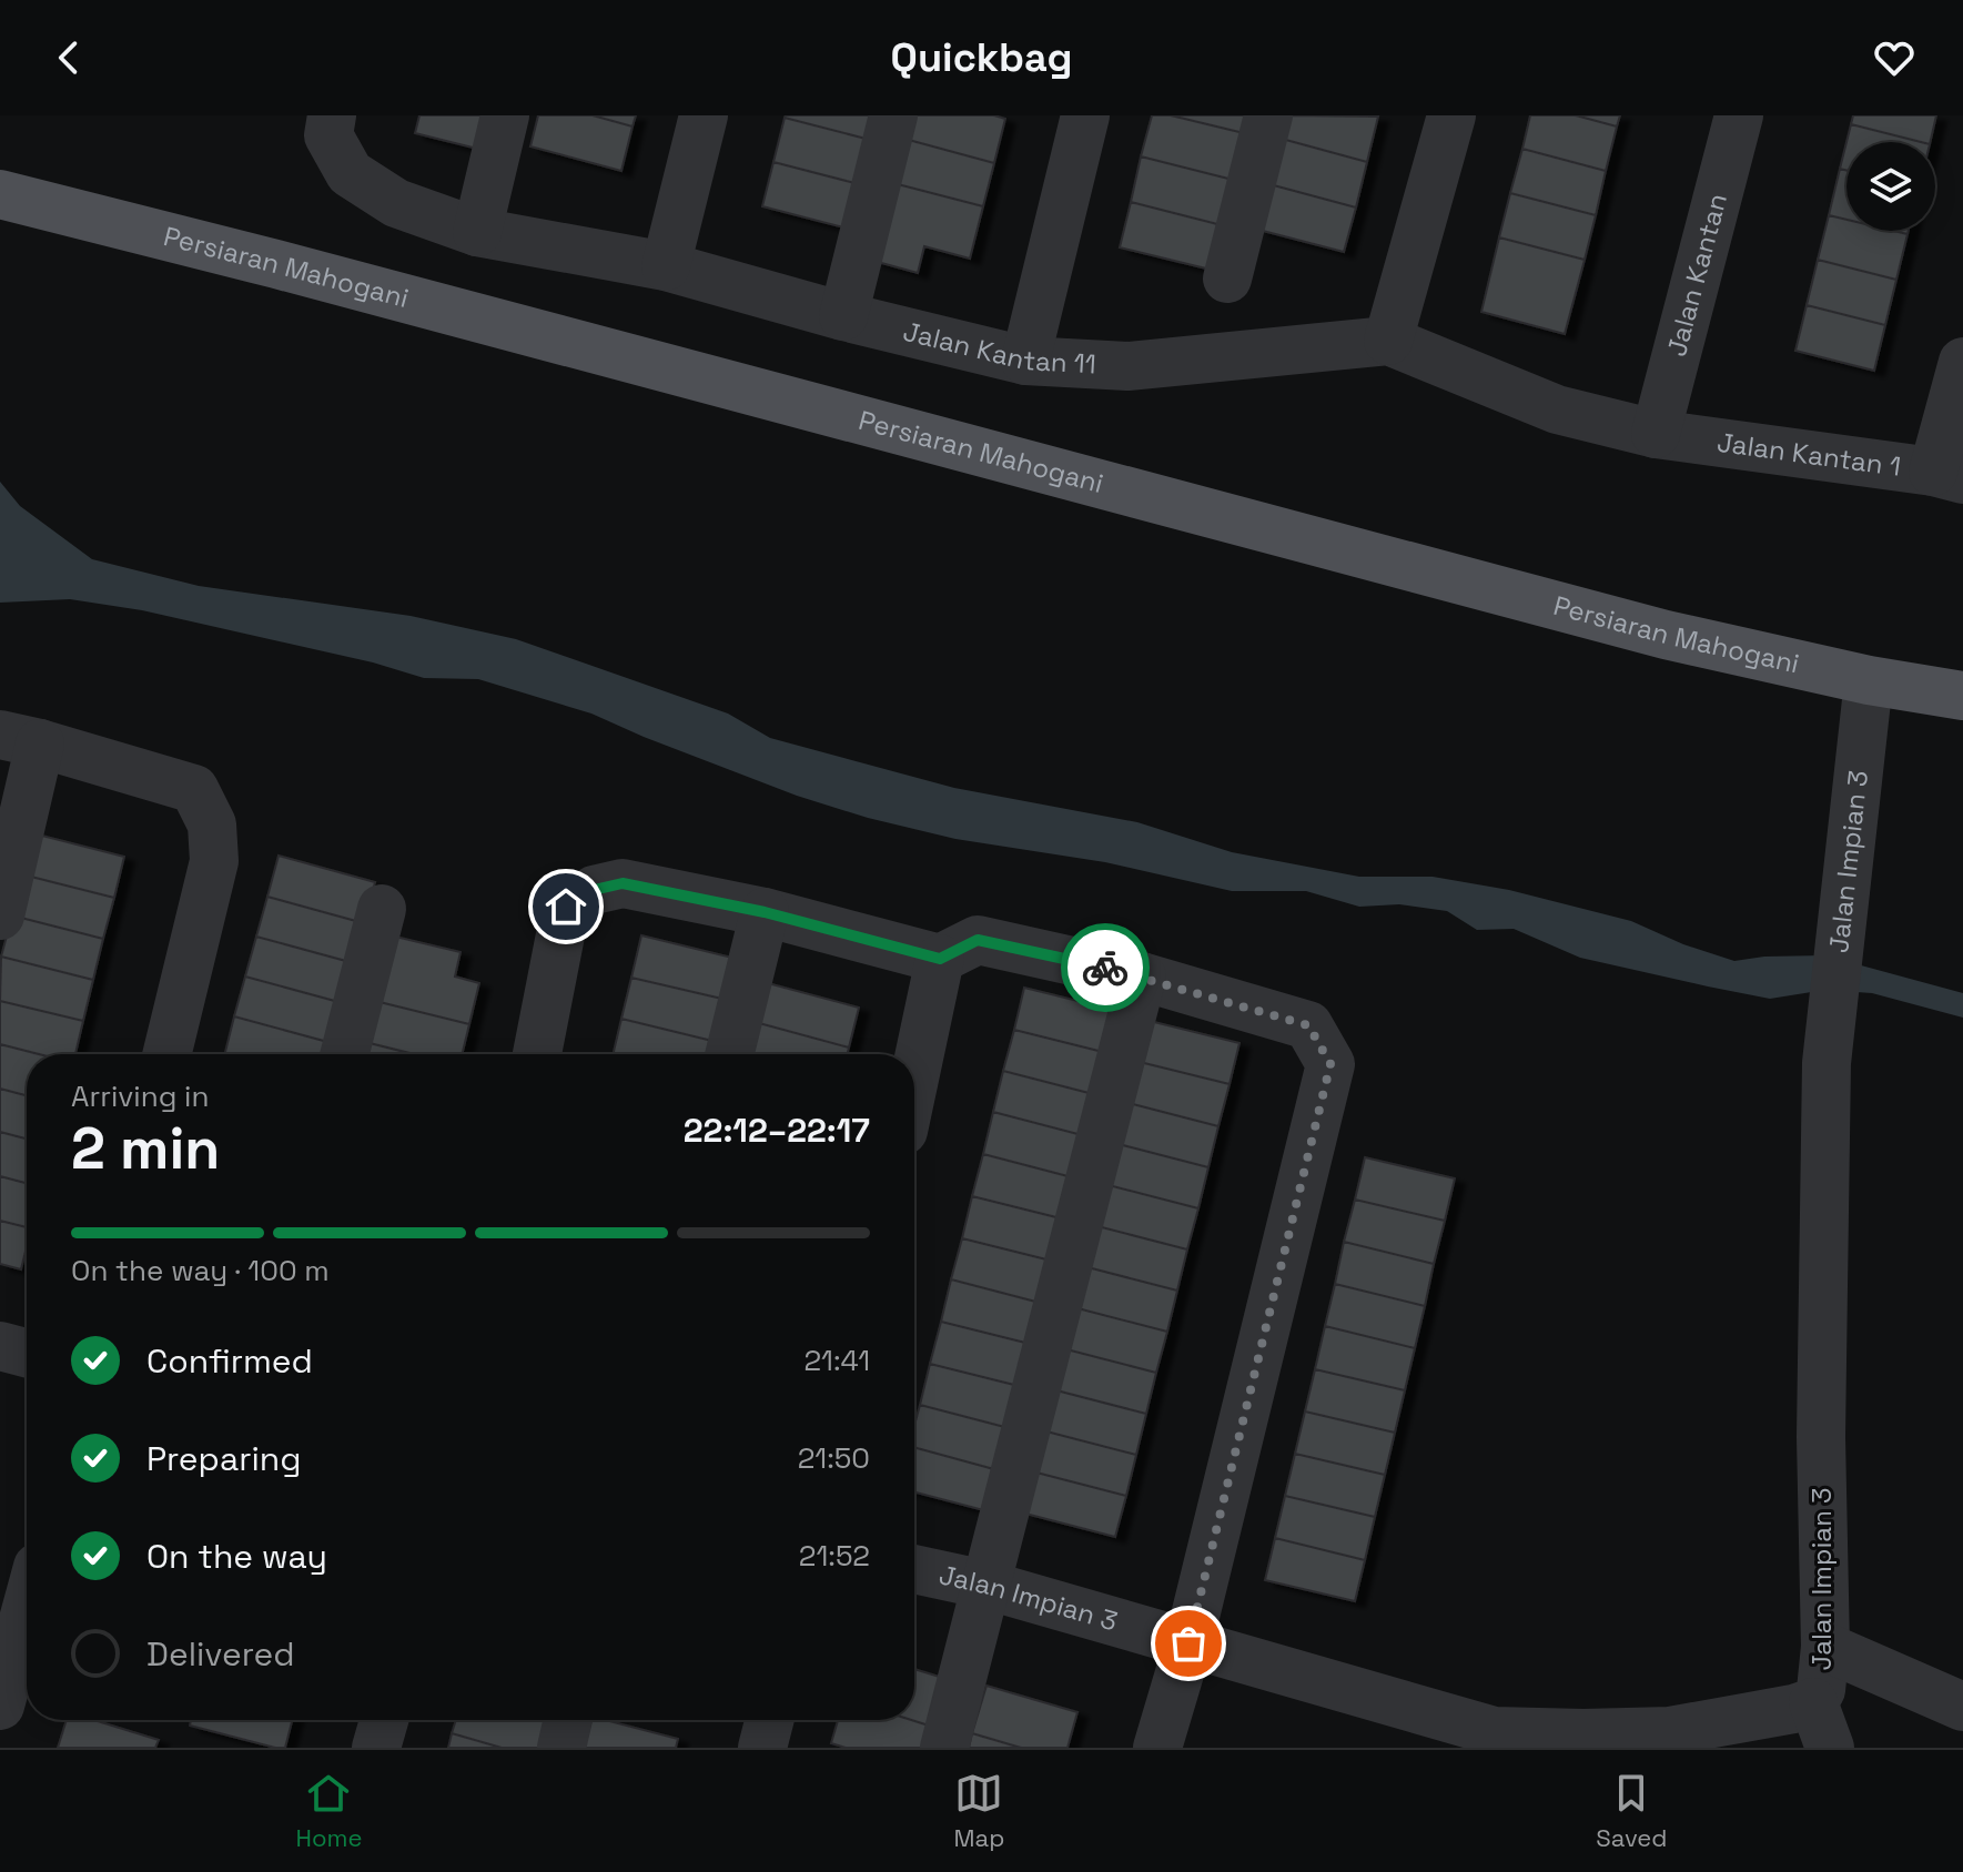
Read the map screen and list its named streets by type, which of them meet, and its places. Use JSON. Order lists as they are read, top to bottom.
{
  "streets": {
    "main road": ["Persiaran Mahogani"],
    "street": [
      "Jalan Kantan",
      "Jalan Kantan 11",
      "Jalan Kantan 1",
      "Jalan Impian 3"
    ]
  },
  "crossings": [
    ["Persiaran Mahogani", "Jalan Impian 3"],
    ["Jalan Kantan", "Jalan Kantan 11"],
    ["Jalan Kantan", "Jalan Kantan 1"],
    ["Jalan Kantan 11", "Jalan Kantan 1"]
  ],
  "page": {
    "header": "Quickbag",
    "heading": ["2 min", "Arriving in", "22:12–22:17"],
    "bar": "On the way · 100 m",
    "list": [
      ["Confirmed", "21:41"],
      ["Preparing", "21:50"],
      ["On the way", "21:52"],
      "Delivered"
    ],
    "tabs": ["Home", "Map", "Saved"]
  }
}
